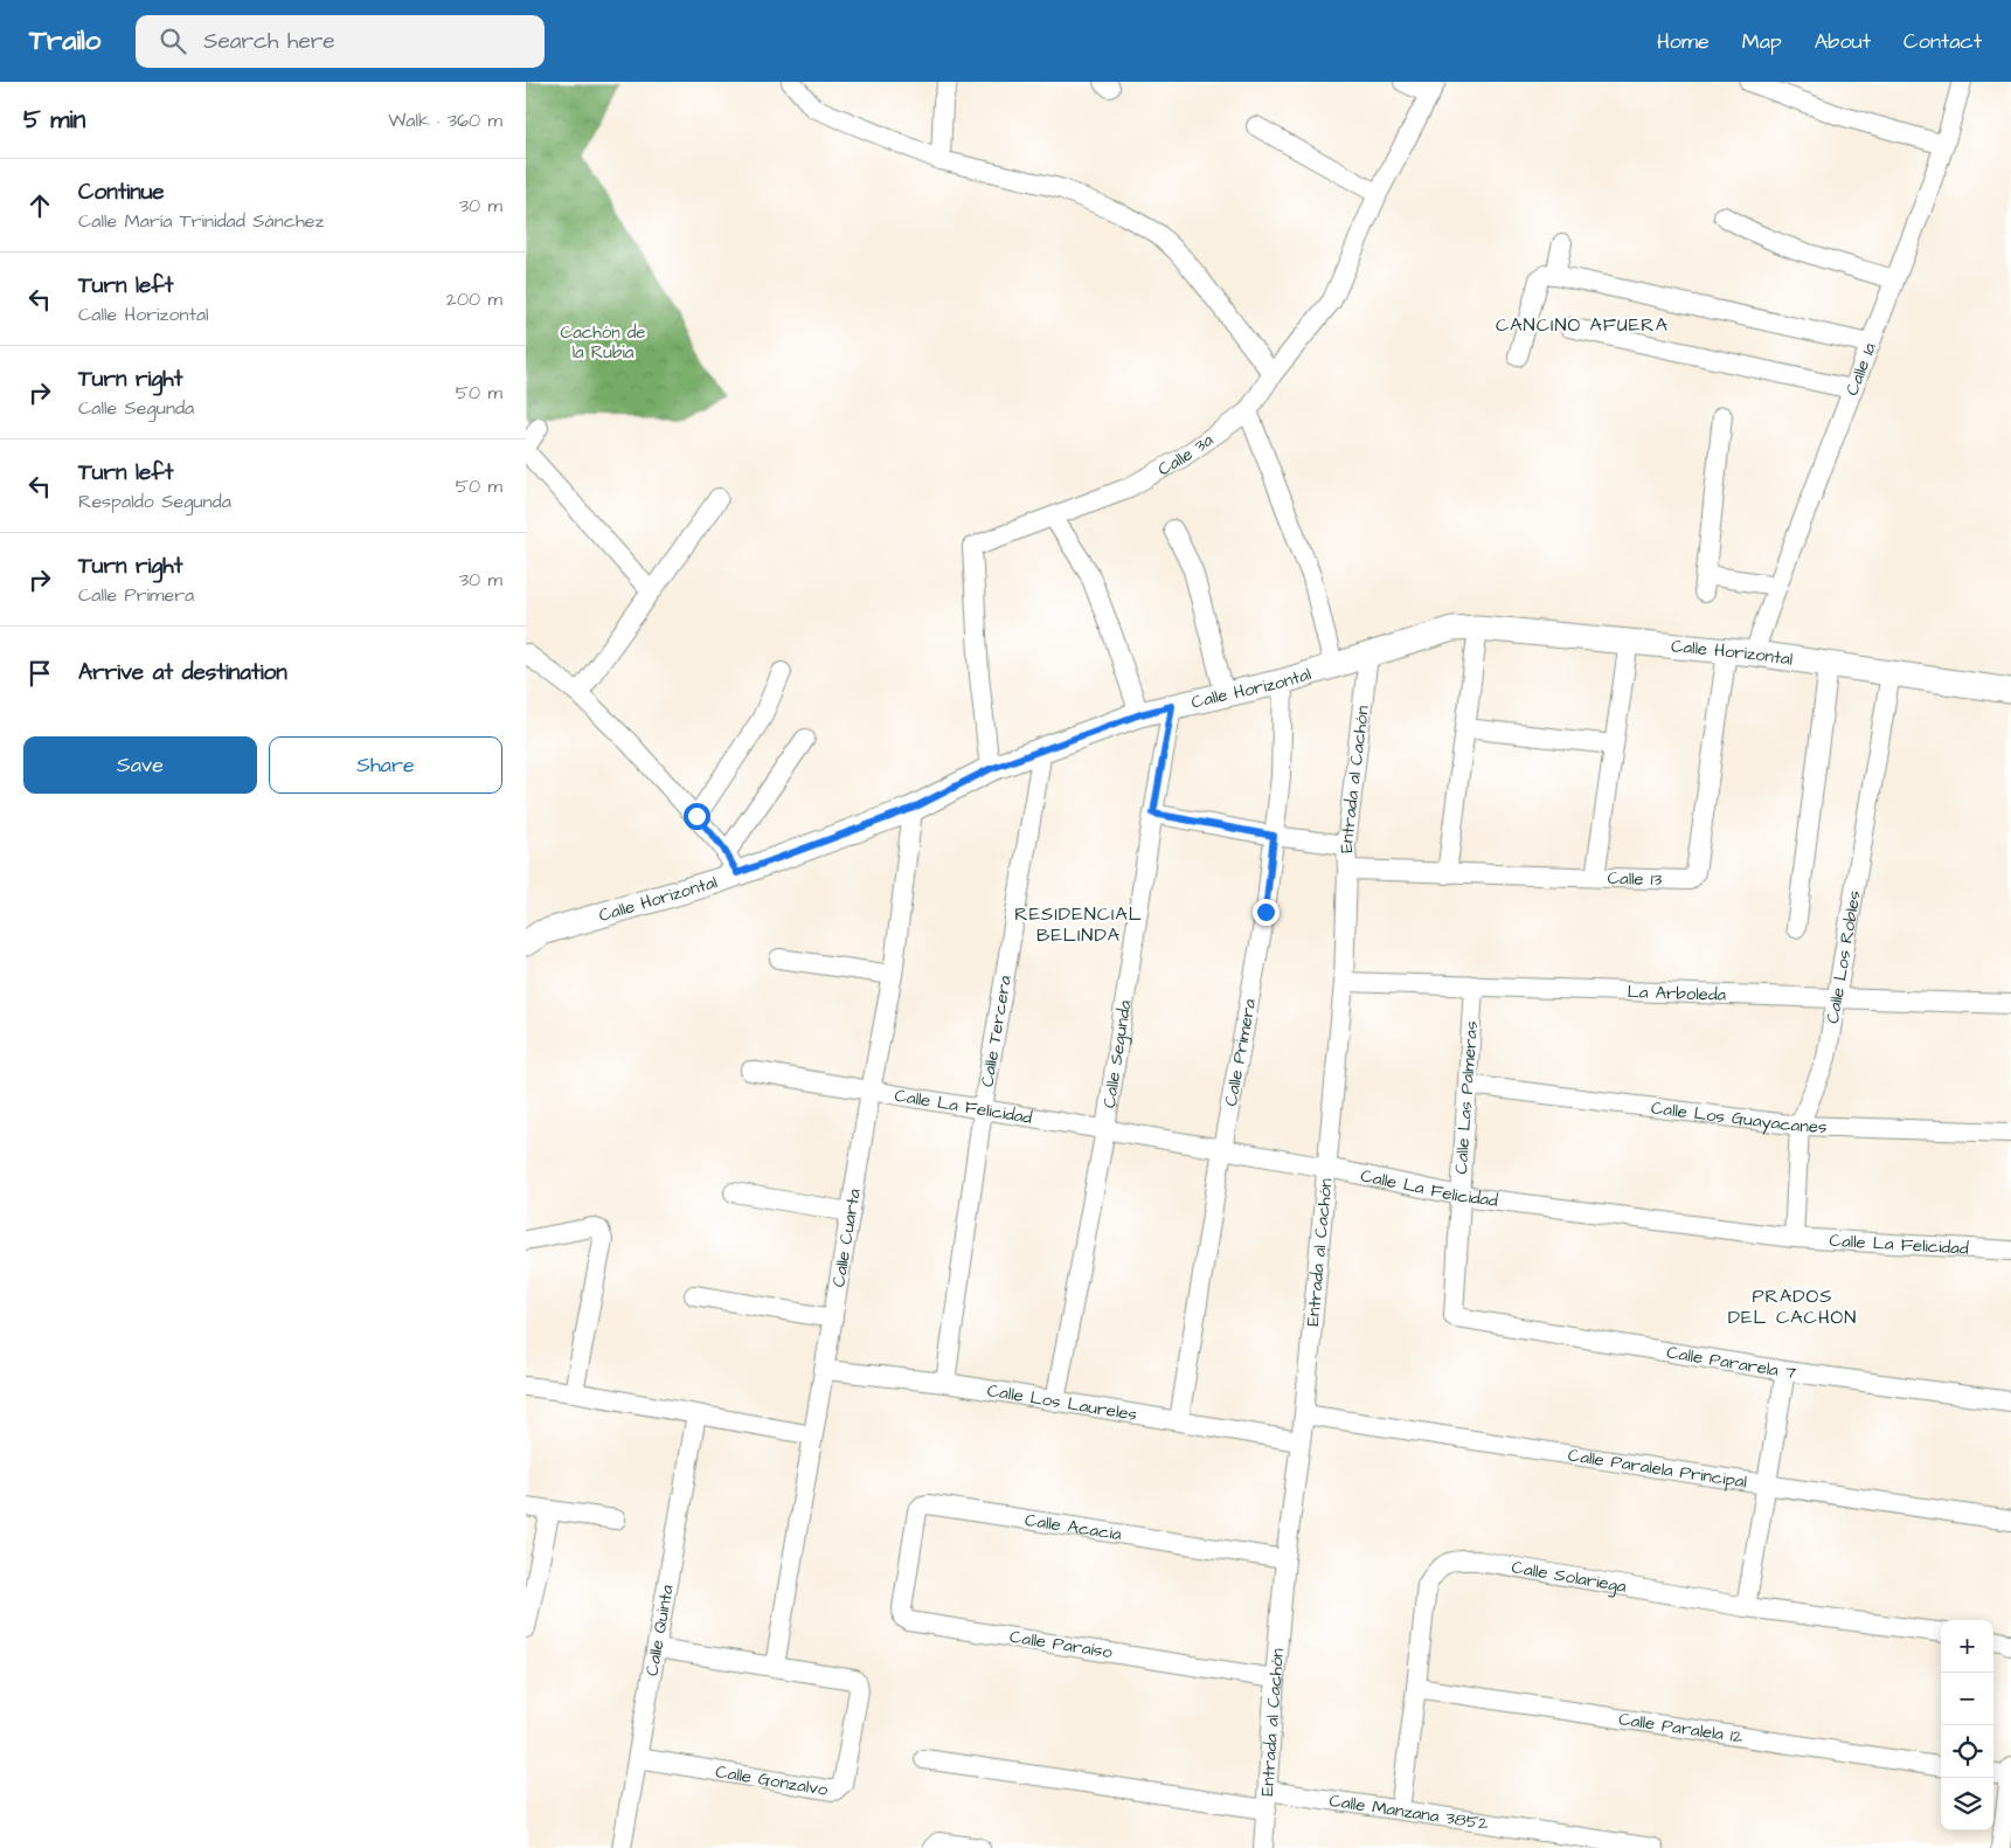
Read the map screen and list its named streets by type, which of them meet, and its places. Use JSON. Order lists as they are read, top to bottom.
{
  "streets": {
    "main road": ["Calle Horizontal"],
    "street": [
      "Calle 1a",
      "Calle 3a",
      "Entrada al Cachón",
      "Calle 13",
      "Calle Los Robles",
      "La Arboleda",
      "Calle Tercera",
      "Calle Primera",
      "Calle Segunda",
      "Calle Las Palmeras",
      "Calle La Felicidad",
      "Calle Los Guayacanes",
      "Calle Cuarta",
      "Calle Pararela 7",
      "Calle Los Laureles",
      "Calle Paralela Principal",
      "Calle Acacia",
      "Calle Solariega",
      "Calle Quinta",
      "Calle Paraíso",
      "Calle Paralela 12",
      "Calle Gonzalvo",
      "Calle Manzana 3852"
    ]
  },
  "crossings": [
    ["Calle 1a", "Calle Horizontal"],
    ["Calle 3a", "Calle Horizontal"],
    ["Calle Horizontal", "Entrada al Cachón"],
    ["Calle Horizontal", "Calle 13"],
    ["Calle Horizontal", "Calle Los Robles"],
    ["Calle Horizontal", "Calle Tercera"],
    ["Calle Horizontal", "Calle Primera"],
    ["Calle Horizontal", "Calle Segunda"],
    ["Calle Horizontal", "Calle Cuarta"],
    ["Entrada al Cachón", "Calle 13"],
    ["Entrada al Cachón", "La Arboleda"],
    ["Entrada al Cachón", "Calle La Felicidad"],
    ["Entrada al Cachón", "Calle Los Laureles"],
    ["Entrada al Cachón", "Calle Paralela Principal"],
    ["Entrada al Cachón", "Calle Acacia"],
    ["Entrada al Cachón", "Calle Paraíso"],
    ["Entrada al Cachón", "Calle Manzana 3852"],
    ["Calle Los Robles", "La Arboleda"],
    ["Calle Los Robles", "Calle La Felicidad"],
    ["Calle Los Robles", "Calle Los Guayacanes"],
    ["La Arboleda", "Calle Las Palmeras"],
    ["Calle Tercera", "Calle La Felicidad"],
    ["Calle Tercera", "Calle Los Laureles"],
    ["Calle Primera", "Calle La Felicidad"],
    ["Calle Primera", "Calle Los Laureles"],
    ["Calle Segunda", "Calle La Felicidad"],
    ["Calle Segunda", "Calle Los Laureles"],
    ["Calle Las Palmeras", "Calle La Felicidad"],
    ["Calle Las Palmeras", "Calle Los Guayacanes"],
    ["Calle Las Palmeras", "Calle Pararela 7"],
    ["Calle La Felicidad", "Calle Cuarta"],
    ["Calle Cuarta", "Calle Los Laureles"],
    ["Calle Cuarta", "Calle Gonzalvo"],
    ["Calle Acacia", "Calle Paraíso"],
    ["Calle Solariega", "Calle Paralela 12"],
    ["Calle Solariega", "Calle Manzana 3852"],
    ["Calle Quinta", "Calle Gonzalvo"]
  ],
  "districts": ["CANCINO AFUERA", "RESIDENCIAL BELINDA", "PRADOS DEL CACHÓN"],
  "parks": ["Cachón de la Rubia"],
  "page": {
    "header": "Trailo",
    "search": "Search here",
    "nav": [
      "Home",
      "Map",
      "About",
      "Contact"
    ],
    "heading": ["5 min", "Walk · 360 m"],
    "list": [
      ["Continue", "Calle María Trinidad Sánchez", "30 m"],
      ["Turn left", "Calle Horizontal", "200 m"],
      ["Turn right", "Calle Segunda", "50 m"],
      ["Turn left", "Respaldo Segunda", "50 m"],
      ["Turn right", "Calle Primera", "30 m"],
      "Arrive at destination"
    ],
    "buttons": ["Save", "Share"],
    "map_buttons": ["+", "−"]
  }
}
